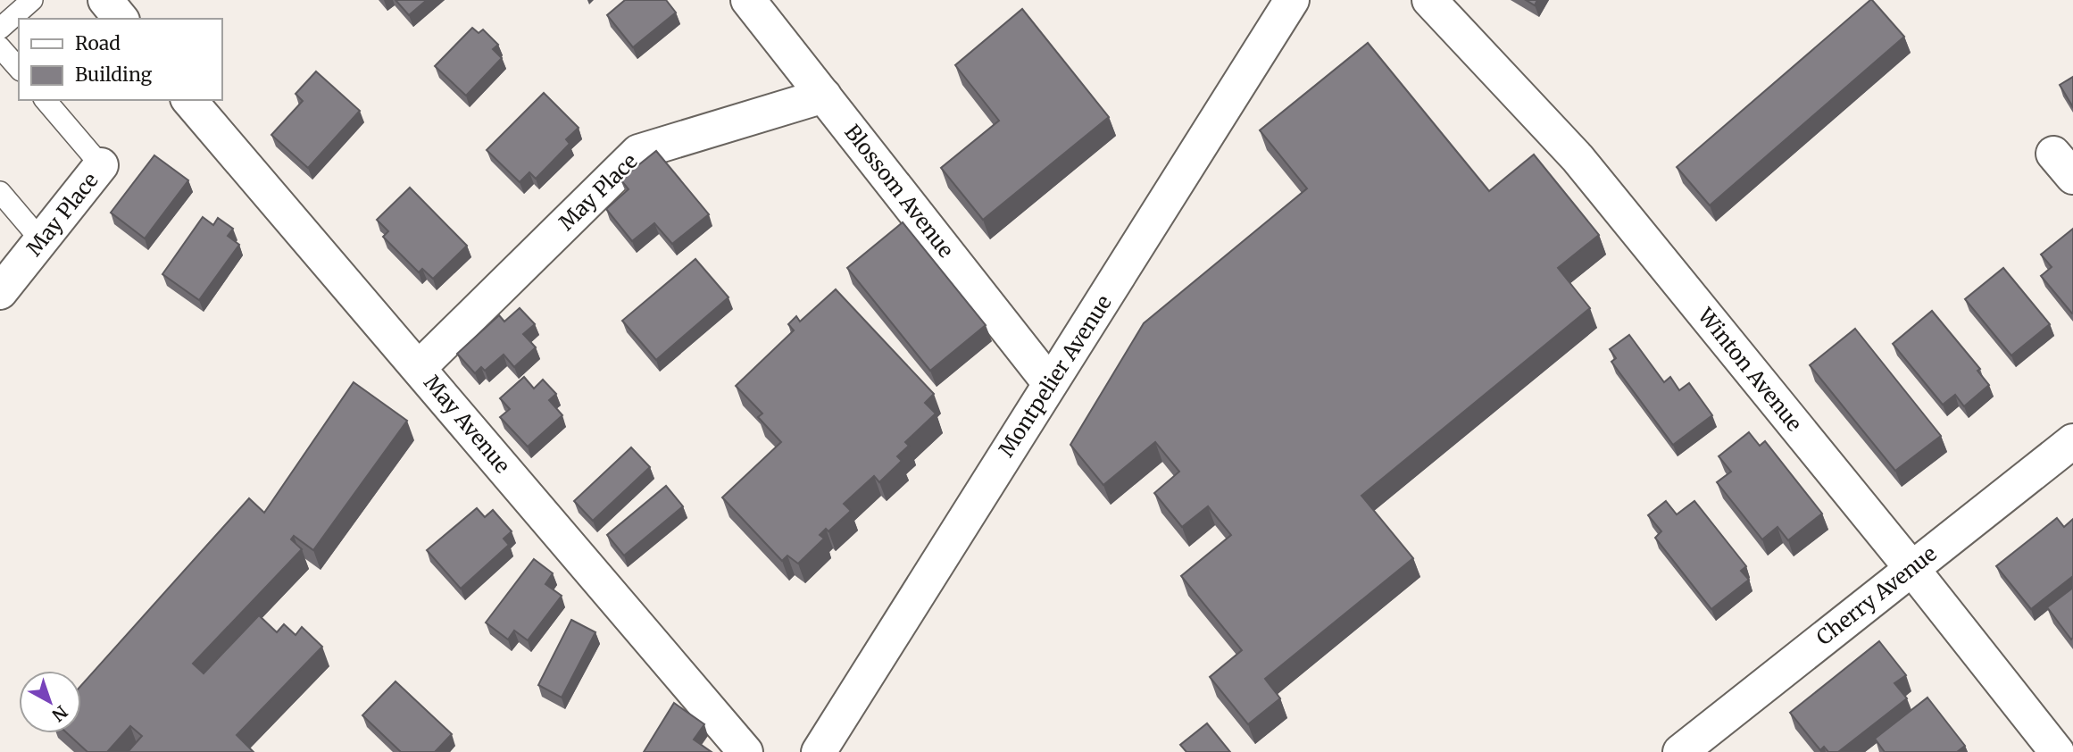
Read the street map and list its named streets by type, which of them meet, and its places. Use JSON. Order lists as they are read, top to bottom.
{
  "streets": {
    "street": [
      "Blossom Avenue",
      "May Place",
      "Winton Avenue",
      "Montpelier Avenue",
      "May Avenue",
      "Cherry Avenue"
    ]
  },
  "crossings": [
    ["Blossom Avenue", "May Place"],
    ["Blossom Avenue", "Montpelier Avenue"],
    ["May Place", "May Avenue"],
    ["Winton Avenue", "Cherry Avenue"]
  ],
  "legend": ["Road", "Building"],
  "north": "bottom right"
}
